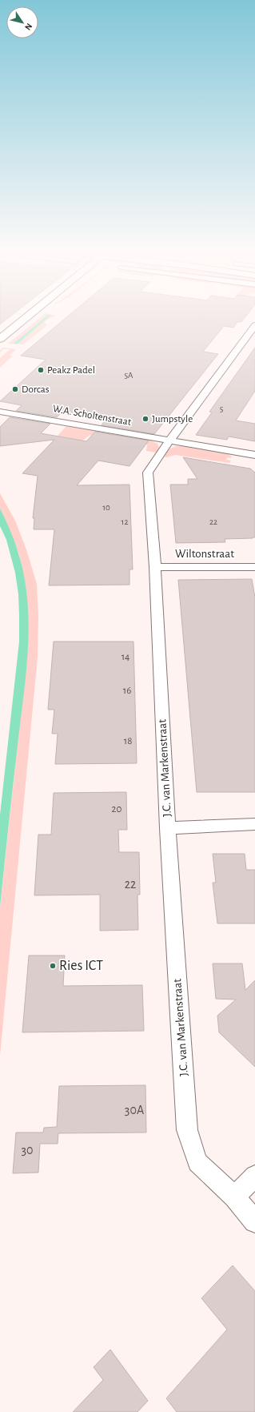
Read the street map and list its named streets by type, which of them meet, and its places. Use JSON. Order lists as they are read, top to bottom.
{
  "streets": {
    "street": ["W.A. Scholtenstraat", "Wiltonstraat", "J.C. van Markenstraat"]
  },
  "crossings": [
    ["W.A. Scholtenstraat", "J.C. van Markenstraat"],
    ["Wiltonstraat", "J.C. van Markenstraat"]
  ],
  "places": [
    "Peakz Padel",
    "Dorcas",
    "Jumpstyle",
    "Ries ICT"
  ],
  "house_numbers": [
    "5A",
    "5",
    "10",
    "12",
    "22",
    "14",
    "16",
    "18",
    "20",
    "22",
    "30A",
    "30"
  ],
  "north": "bottom right"
}
